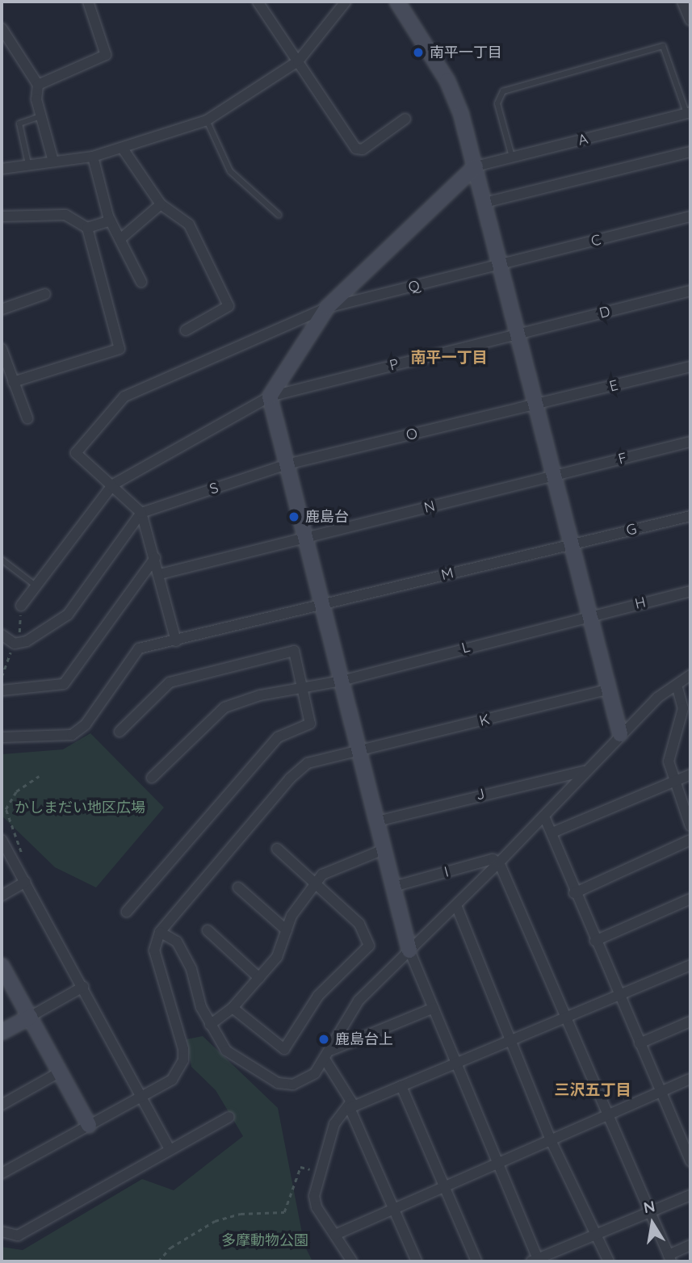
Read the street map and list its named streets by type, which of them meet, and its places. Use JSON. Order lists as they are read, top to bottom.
{
  "streets": {
    "street": [
      "A",
      "C",
      "Q",
      "D",
      "P",
      "E",
      "O",
      "F",
      "S",
      "N",
      "G",
      "M",
      "H",
      "L",
      "K",
      "J",
      "I"
    ]
  },
  "crossings": [
    ["C", "Q"],
    ["Q", "P"],
    ["D", "P"],
    ["E", "O"],
    ["O", "S"],
    ["F", "N"],
    ["G", "M"],
    ["H", "L"]
  ],
  "districts": ["南平一丁目", "三沢五丁目"],
  "parks": ["かしまだい地区広場", "多摩動物公園"],
  "places": ["南平一丁目", "鹿島台", "鹿島台上"],
  "north": "top"
}
